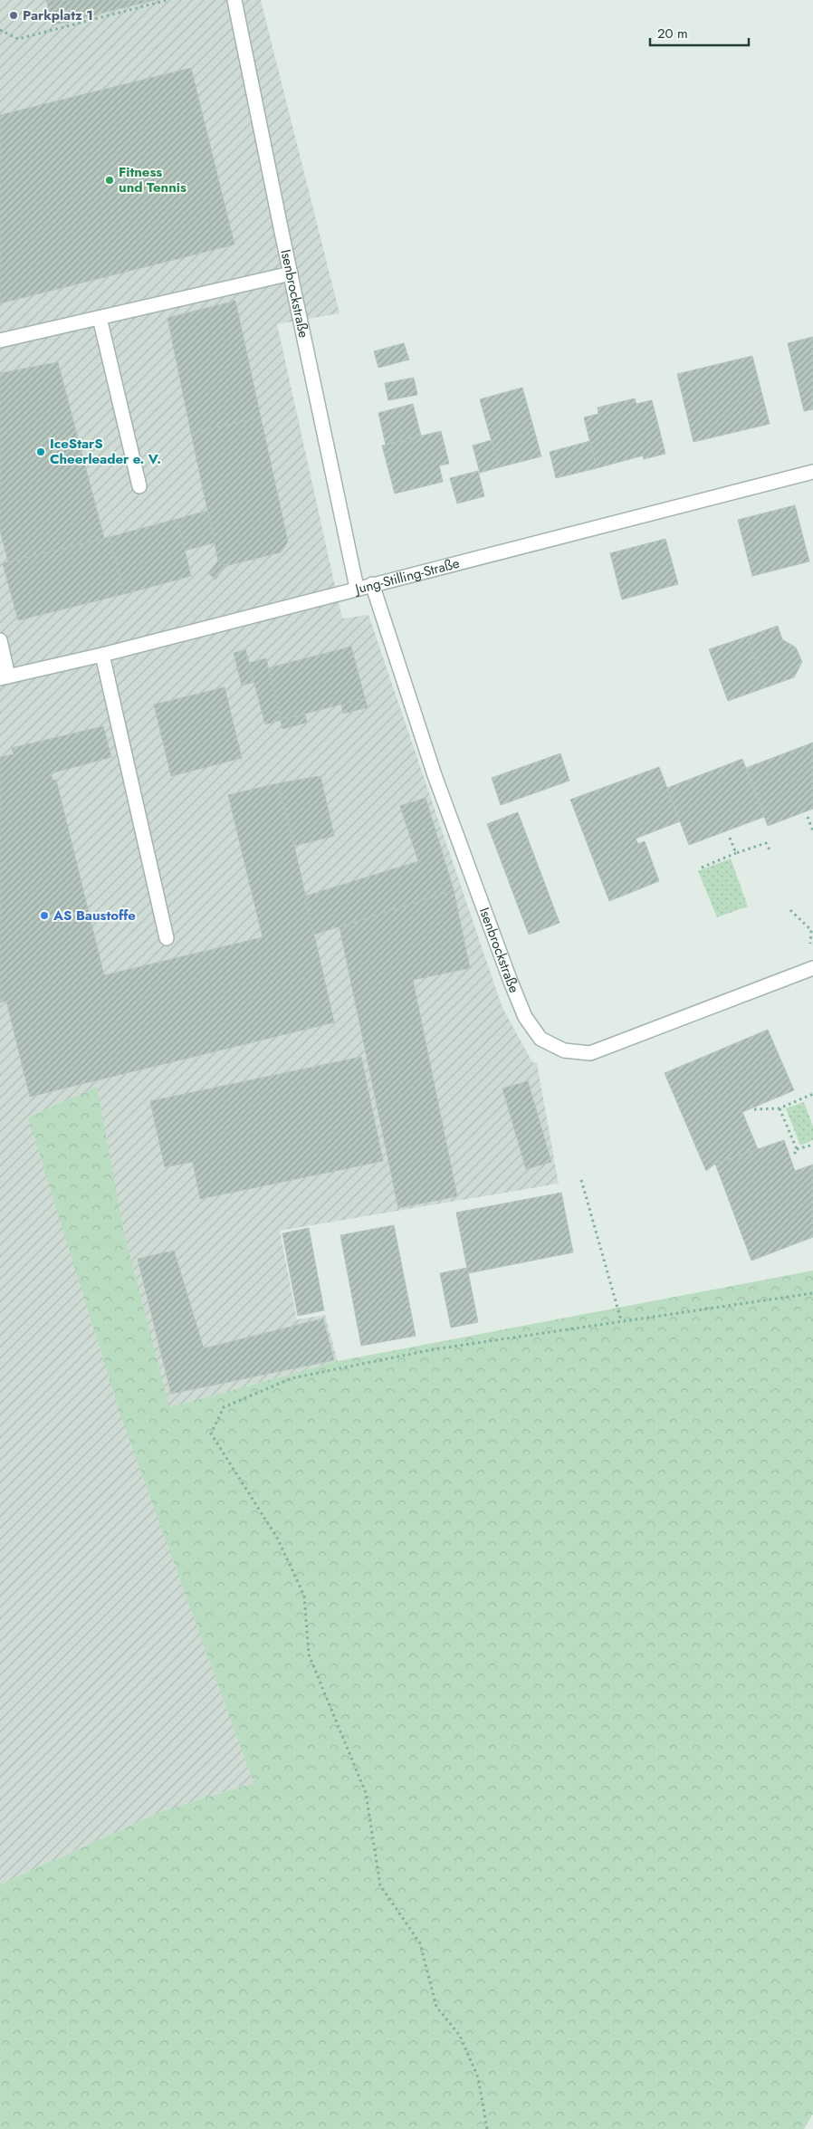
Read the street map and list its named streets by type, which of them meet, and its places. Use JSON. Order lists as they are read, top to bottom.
{
  "streets": {
    "street": ["Isenbrockstraße", "Jung-Stilling-Straße"]
  },
  "crossings": [
    ["Isenbrockstraße", "Jung-Stilling-Straße"]
  ],
  "places": [
    "Parkplatz 1",
    "Fitness und Tennis",
    "IceStarS Cheerleader e. V.",
    "AS Baustoffe"
  ],
  "scale_bar": "20 m"
}
